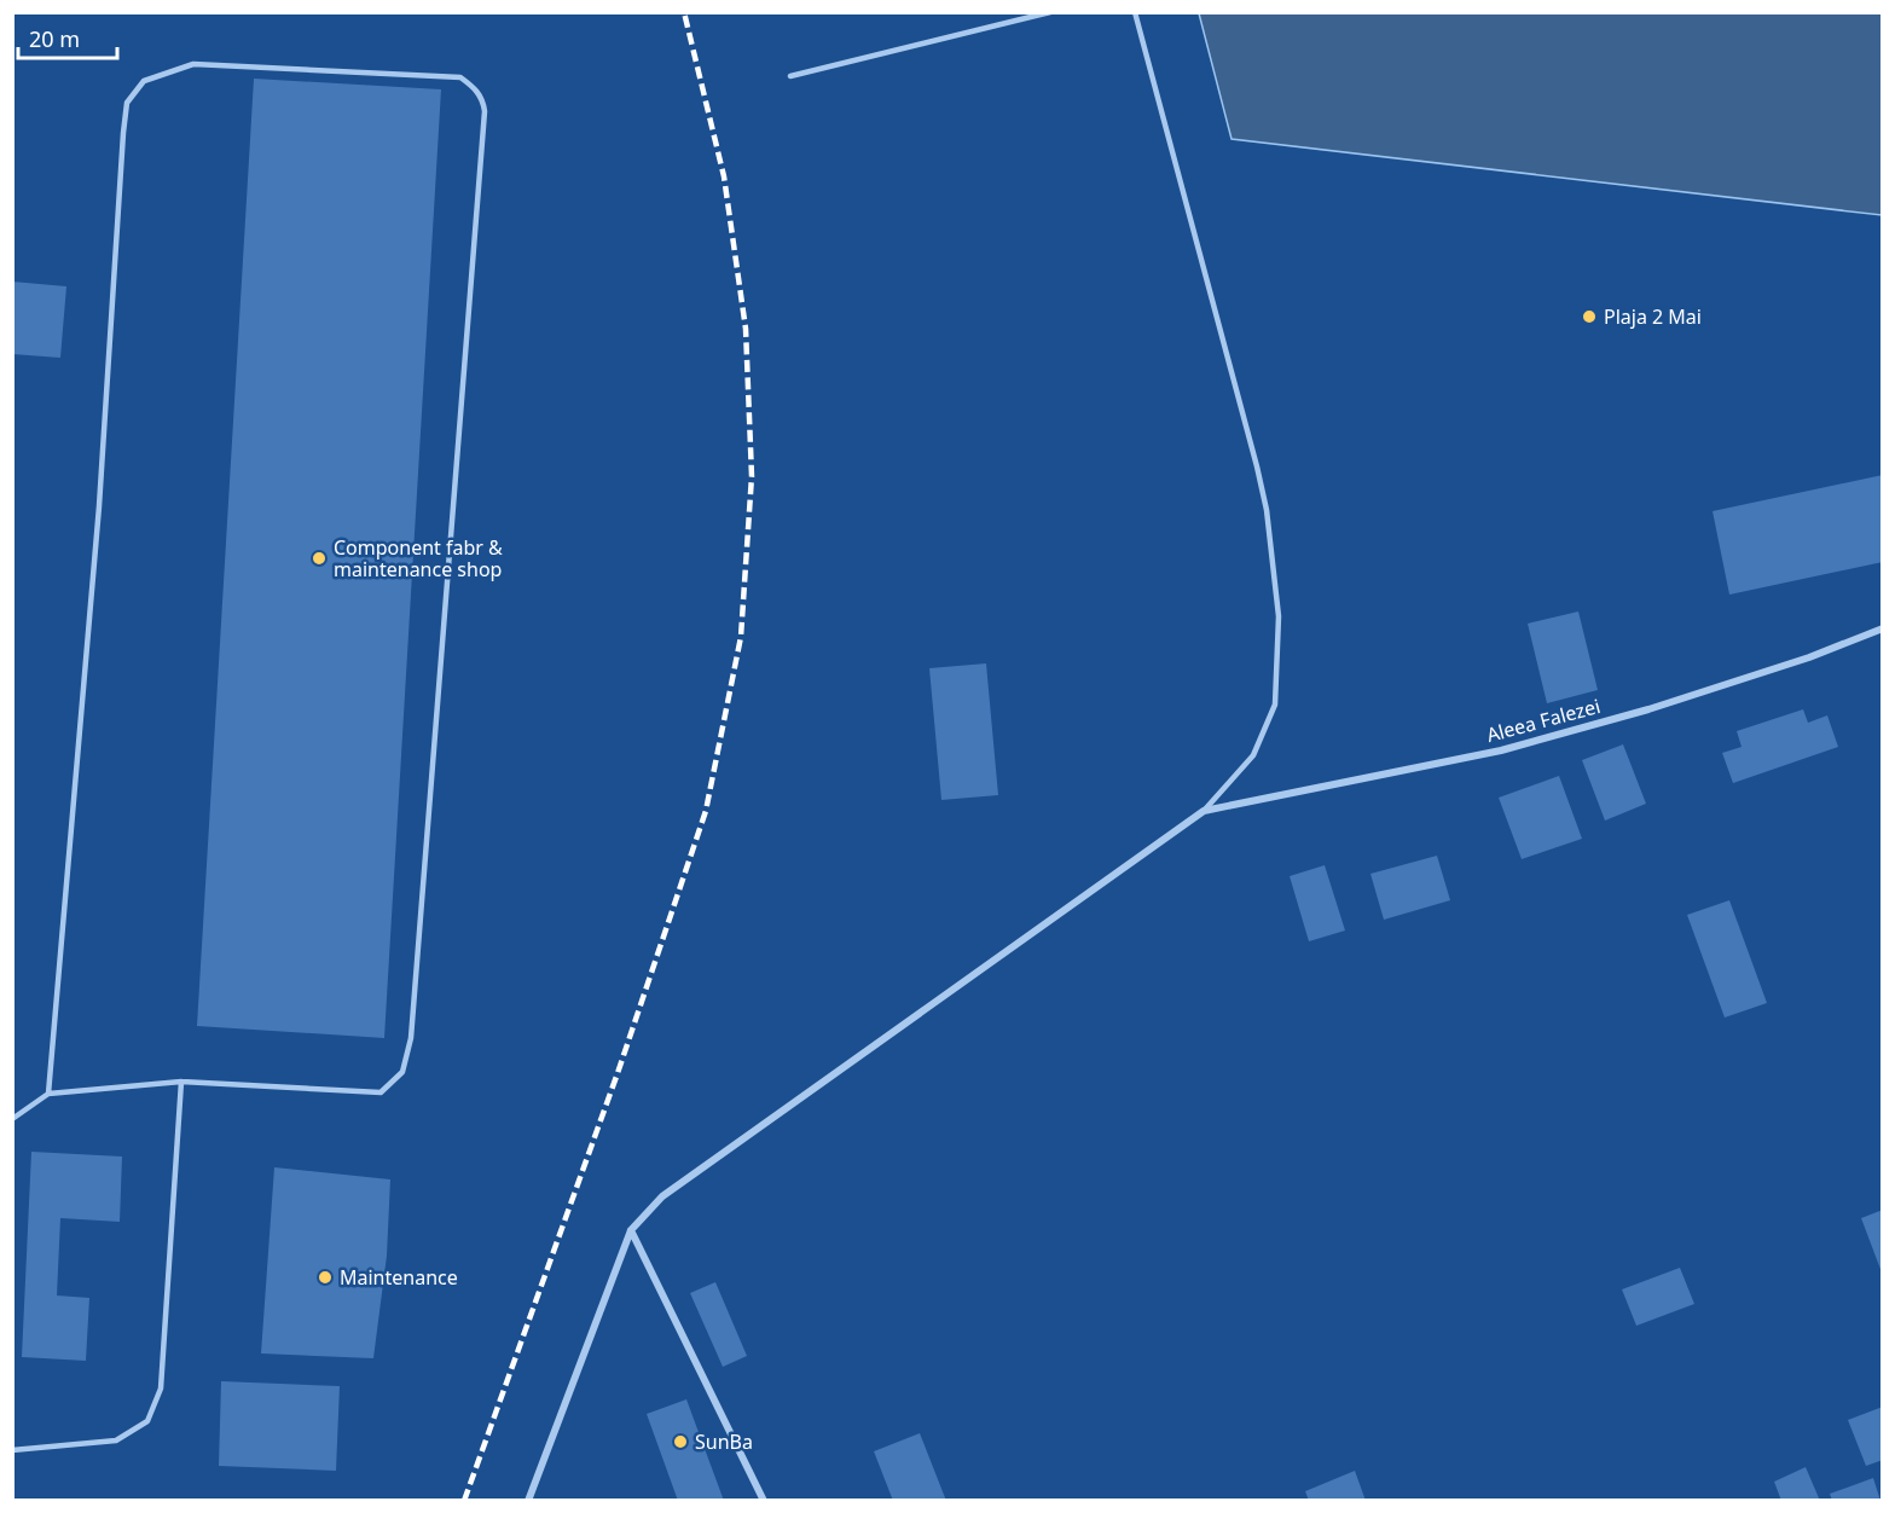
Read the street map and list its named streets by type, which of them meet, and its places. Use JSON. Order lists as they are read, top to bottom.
{
  "streets": {
    "street": ["Aleea Falezei"]
  },
  "places": [
    "Plaja 2 Mai",
    "Component fabr & maintenance shop",
    "Maintenance",
    "SunBa"
  ],
  "scale_bar": "20 m"
}
